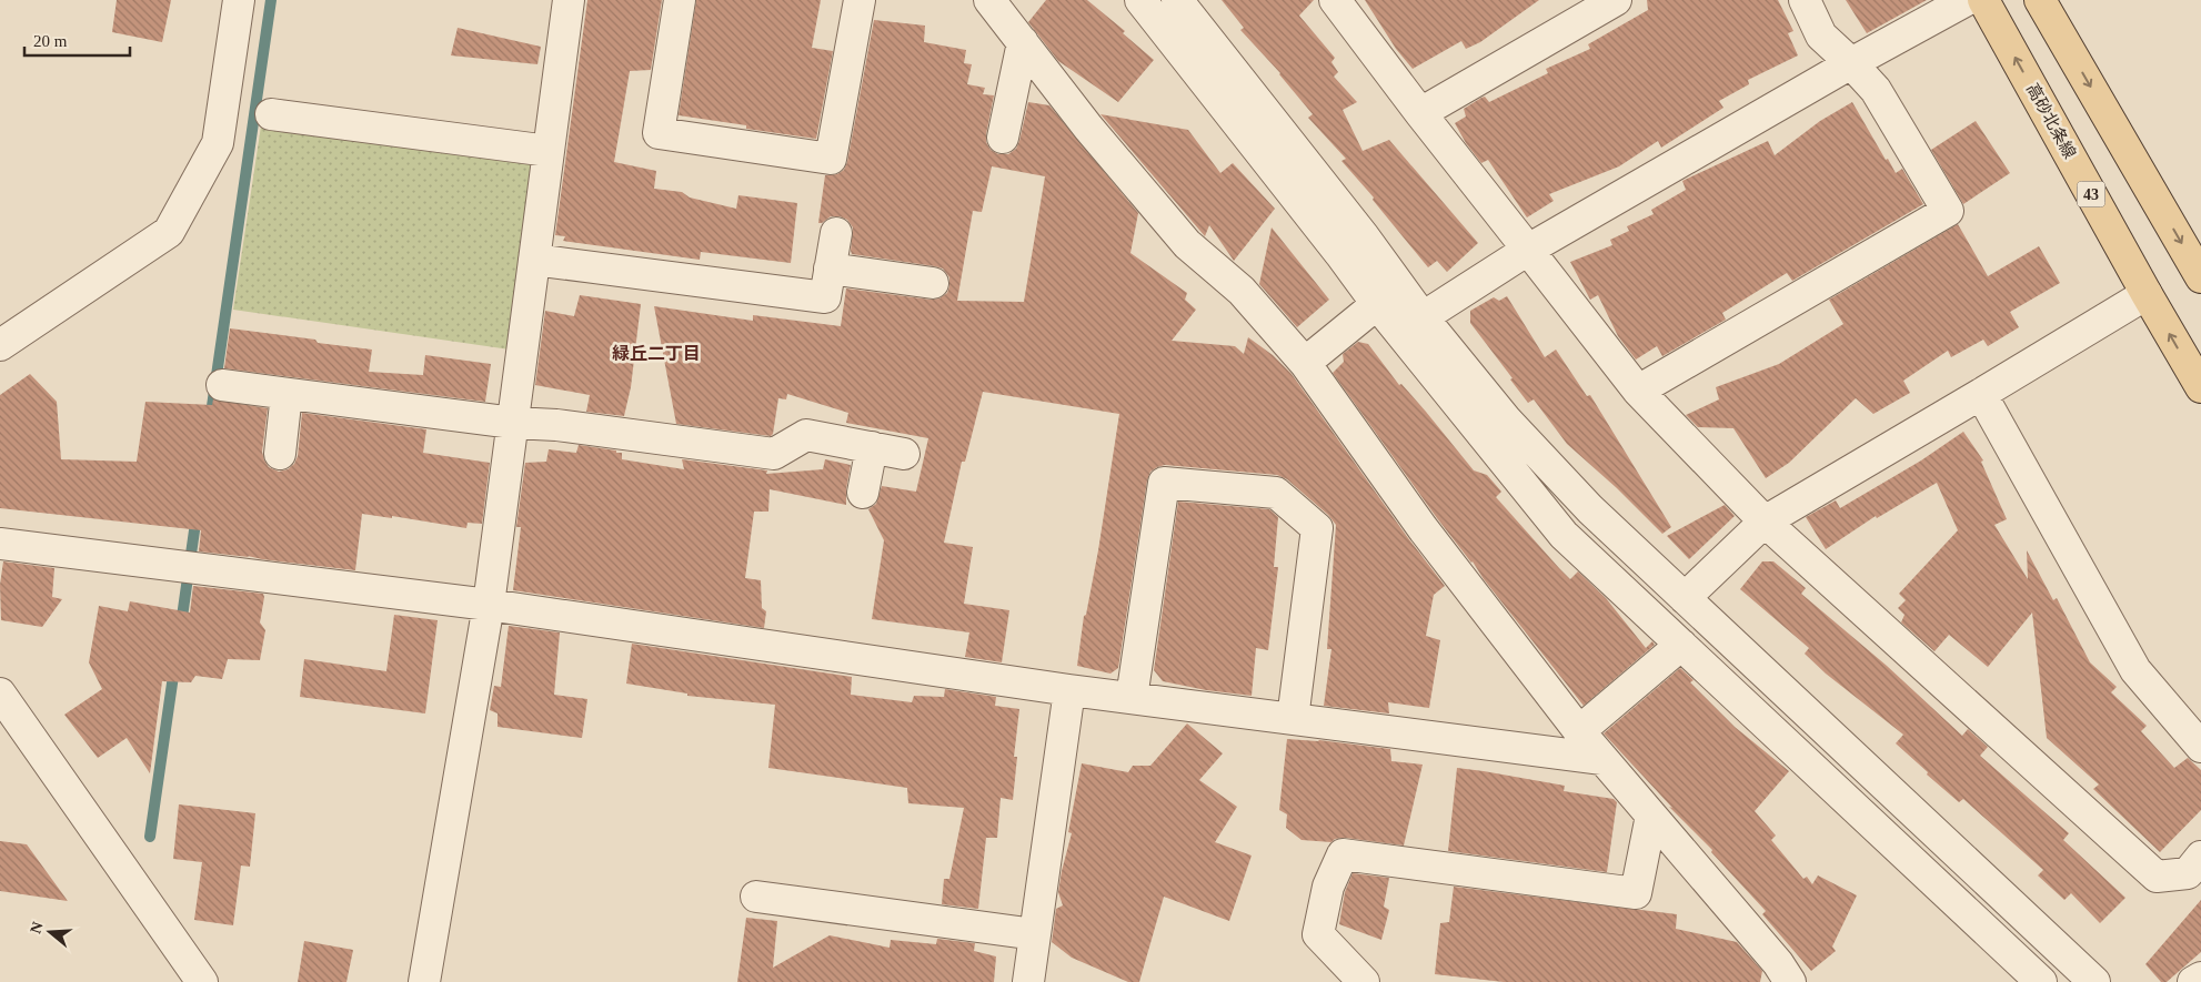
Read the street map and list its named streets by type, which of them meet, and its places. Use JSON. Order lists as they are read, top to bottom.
{
  "streets": {
    "main road": ["高砂北条線", "43"]
  },
  "districts": ["緑丘二丁目"],
  "scale_bar": "20 m",
  "north": "left"
}
